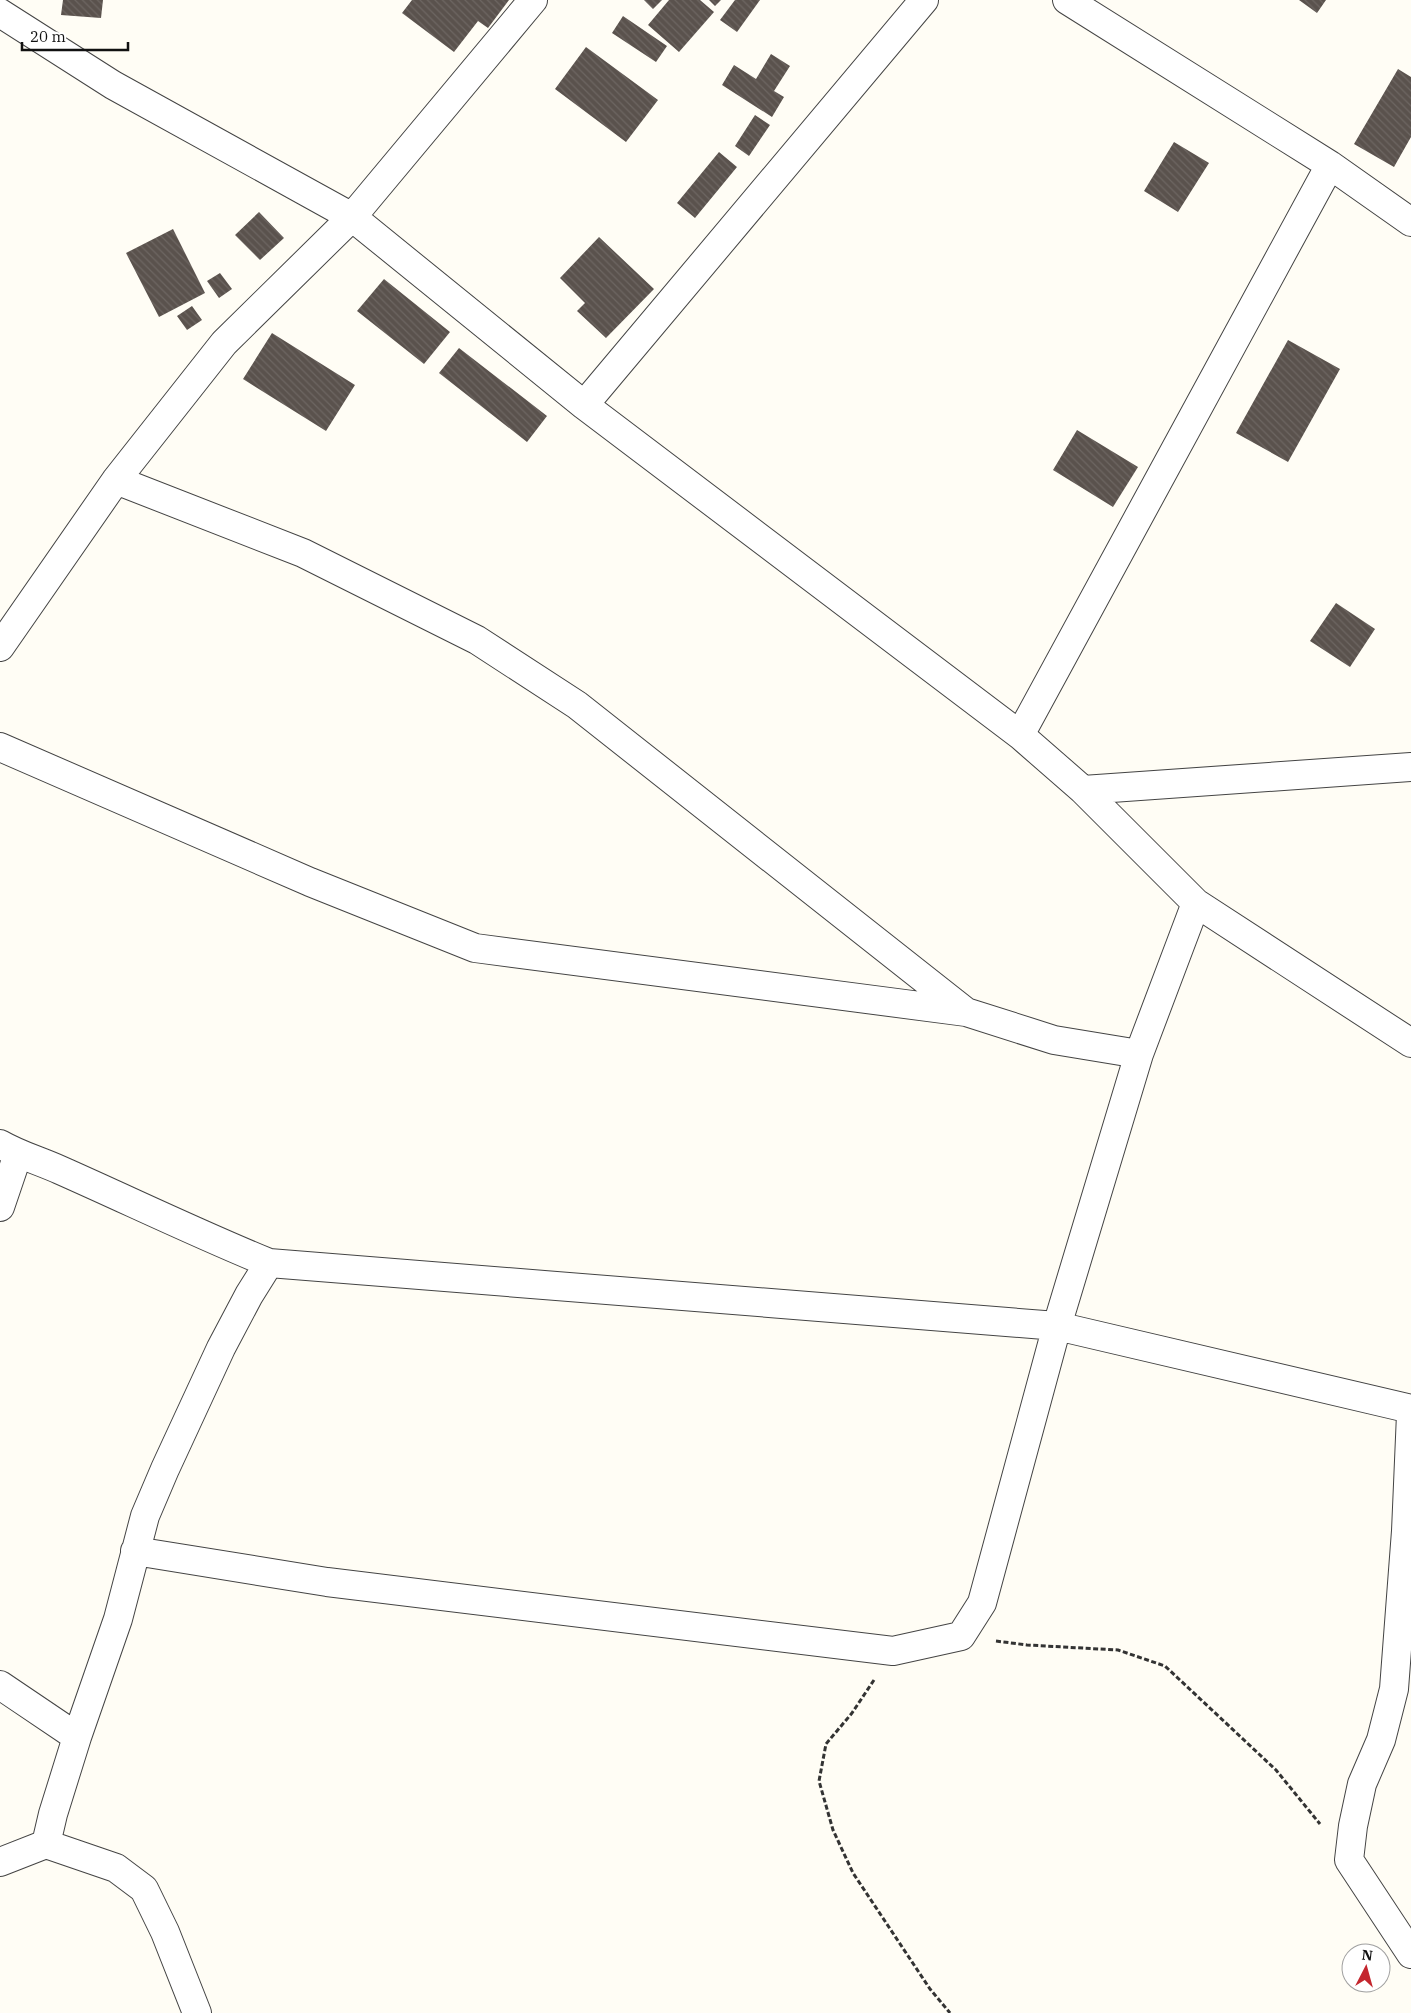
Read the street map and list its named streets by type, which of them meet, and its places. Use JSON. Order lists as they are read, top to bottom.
{
  "scale_bar": "20 m",
  "north": "top"
}
